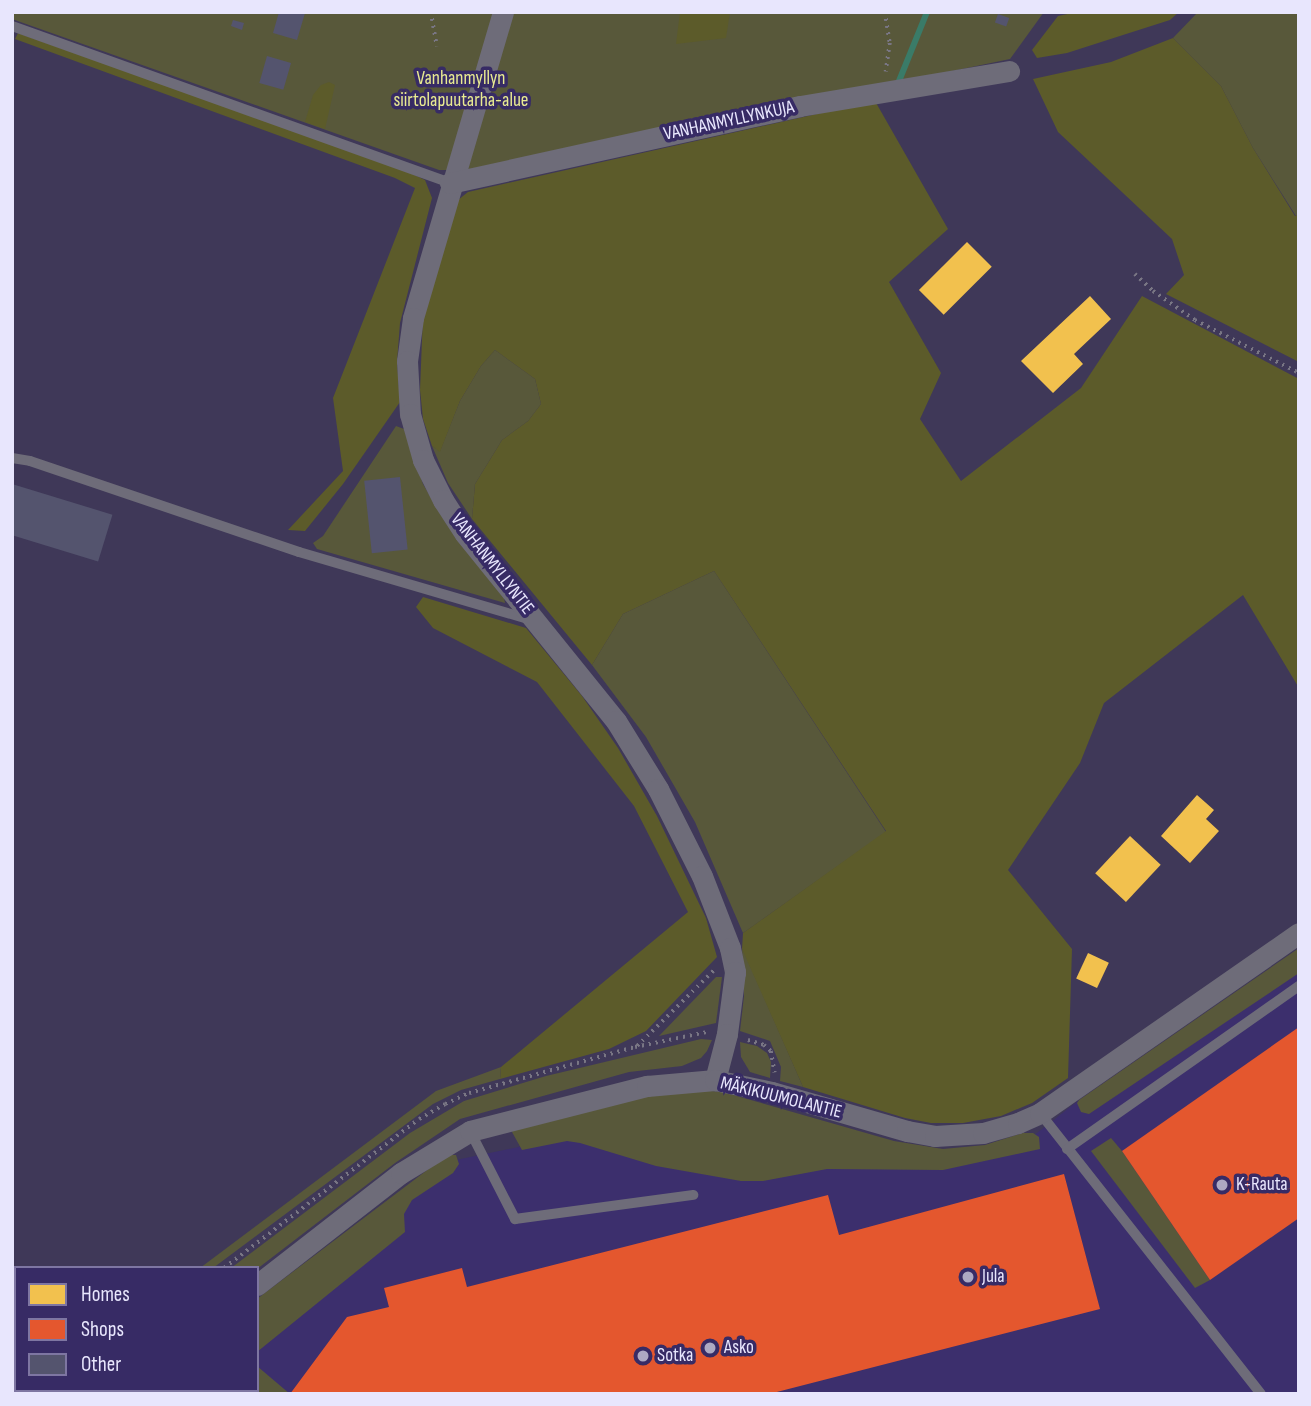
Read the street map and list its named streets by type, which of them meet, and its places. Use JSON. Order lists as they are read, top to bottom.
{
  "streets": {
    "street": ["VANHANMYLLYNKUJA", "VANHANMYLLYNTIE", "MÄKIKUUMOLANTIE"]
  },
  "crossings": [
    ["VANHANMYLLYNKUJA", "VANHANMYLLYNTIE"],
    ["VANHANMYLLYNTIE", "MÄKIKUUMOLANTIE"]
  ],
  "parks": ["Vanhanmyllyn siirtolapuutarha-alue"],
  "places": [
    "K-Rauta",
    "Jula",
    "Asko",
    "Sotka"
  ],
  "legend": ["Homes", "Shops", "Other"]
}
